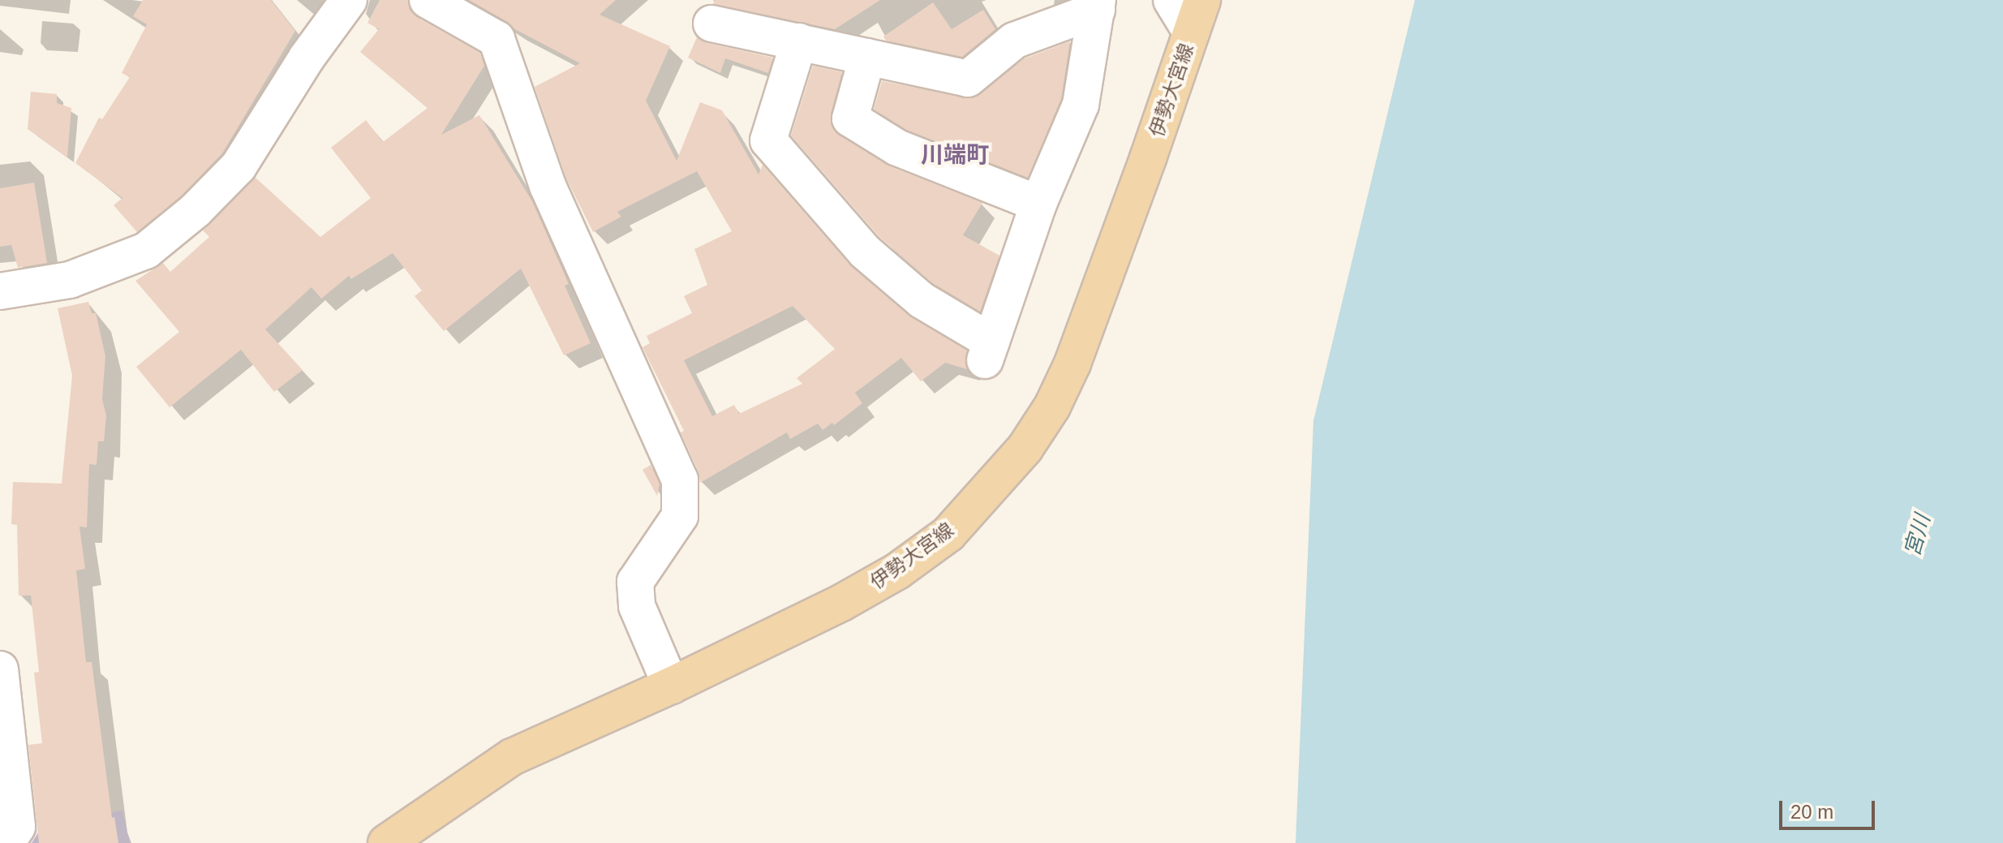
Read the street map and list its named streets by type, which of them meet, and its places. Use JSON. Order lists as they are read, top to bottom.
{
  "streets": {
    "main road": ["伊勢大宮線"]
  },
  "districts": ["川端町"],
  "water": ["宮川"],
  "scale_bar": "20 m"
}
